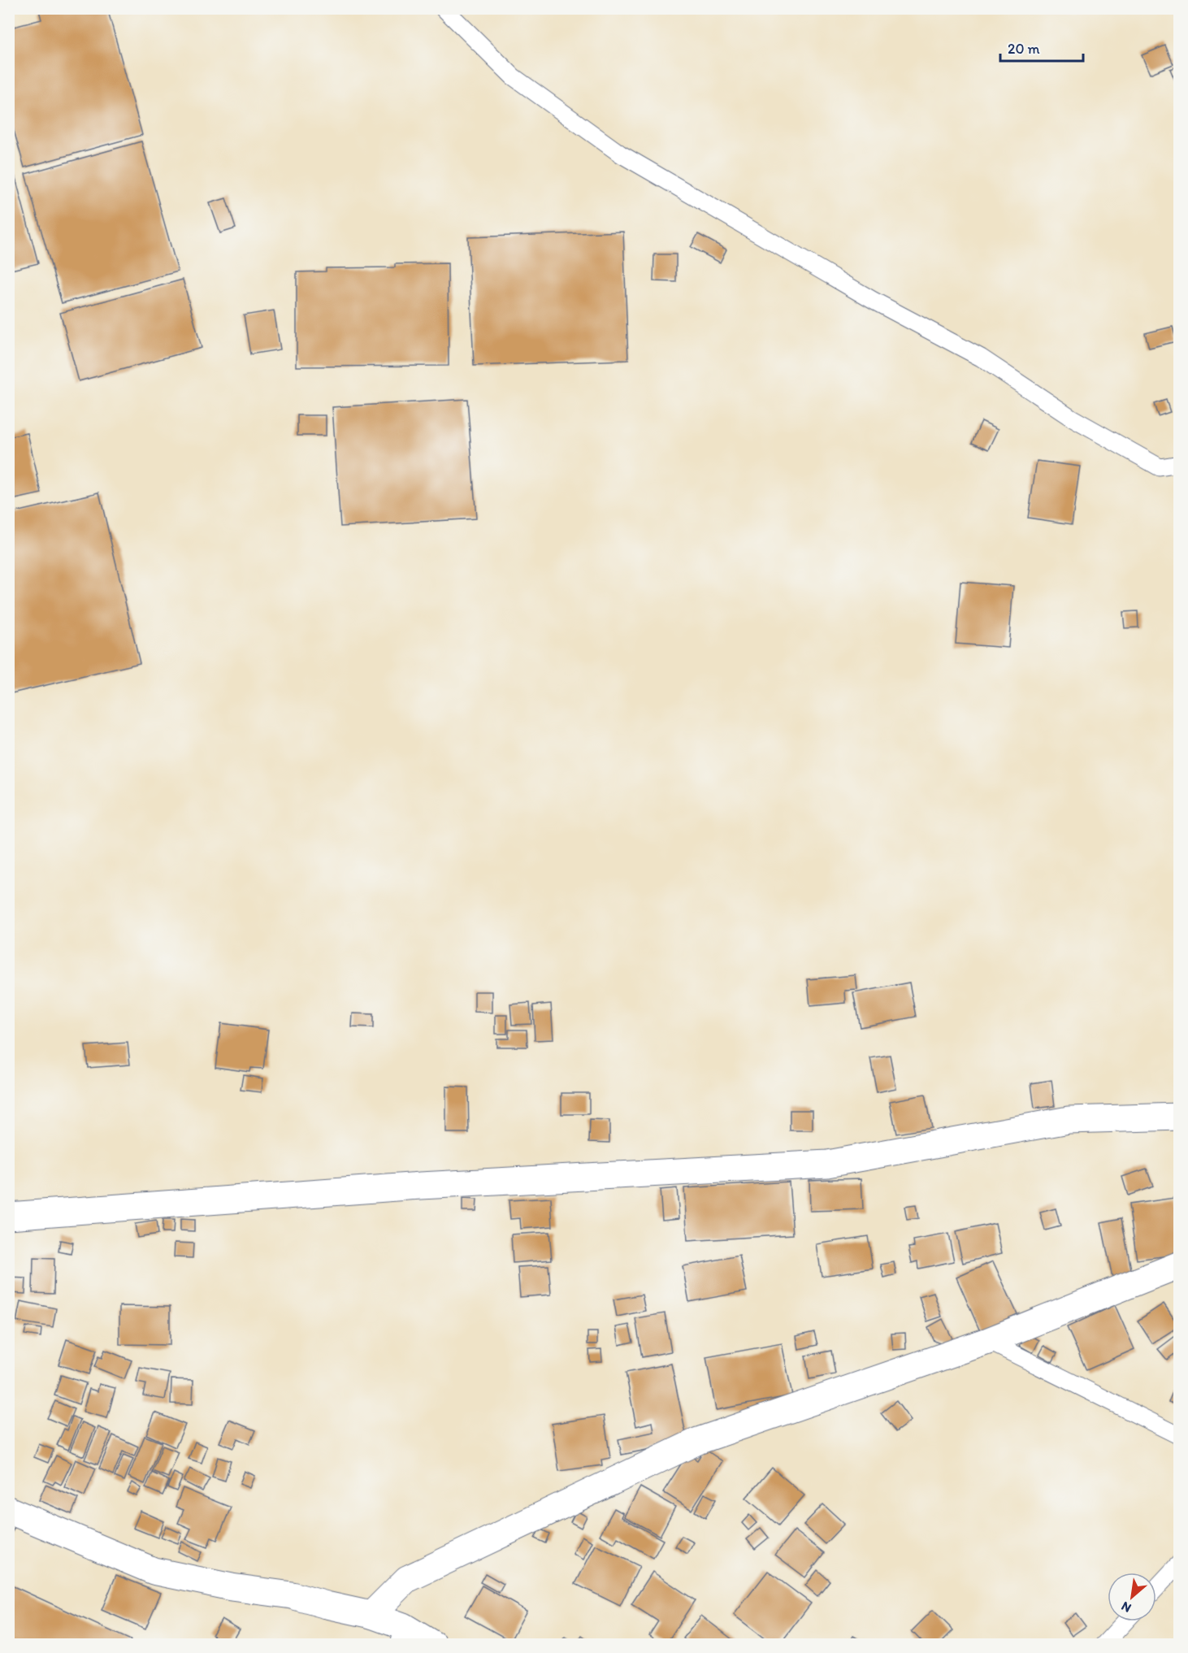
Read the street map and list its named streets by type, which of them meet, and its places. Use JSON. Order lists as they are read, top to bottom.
{
  "scale_bar": "20 m",
  "north": "bottom left"
}
